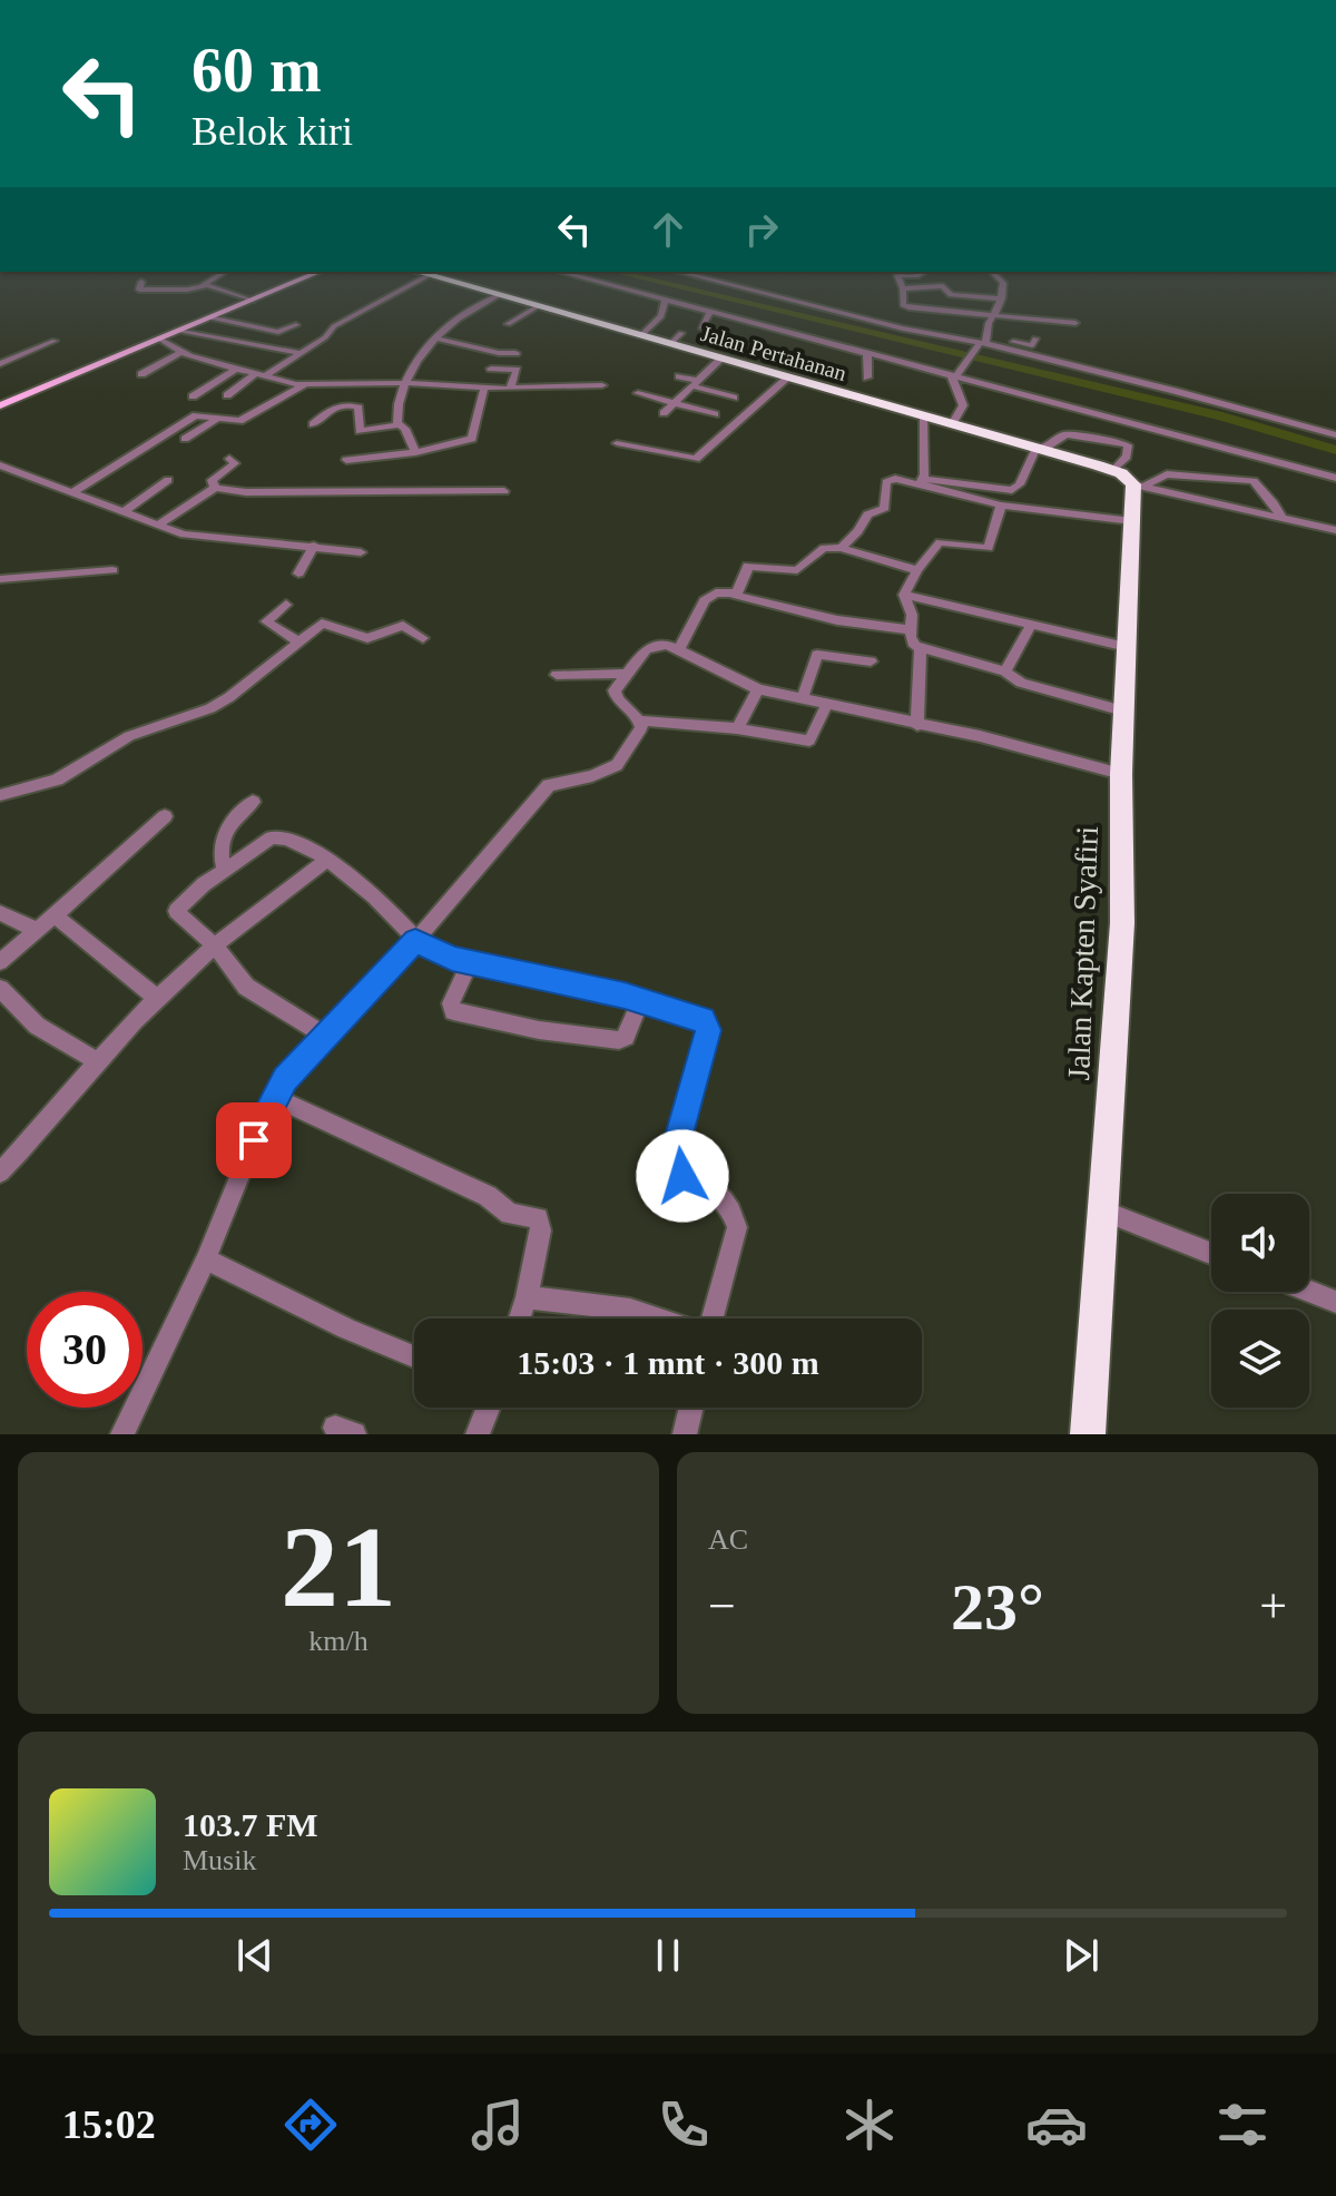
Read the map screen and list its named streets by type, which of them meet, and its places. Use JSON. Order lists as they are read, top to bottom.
{
  "streets": {
    "highway": ["Jalan Pertahanan", "Jalan Kapten Syafiri"]
  },
  "crossings": [
    ["Jalan Pertahanan", "Jalan Kapten Syafiri"]
  ],
  "page": {
    "turn": ["60 m", "Belok kiri"],
    "limit": "30",
    "trip": "15:03 · 1 mnt · 300 m",
    "tile": [
      ["21", "km/h"],
      "AC"
    ],
    "heat": ["−", "23°", "+"],
    "song": ["103.7 FM", "Musik"],
    "tabs": "15:02"
  }
}
